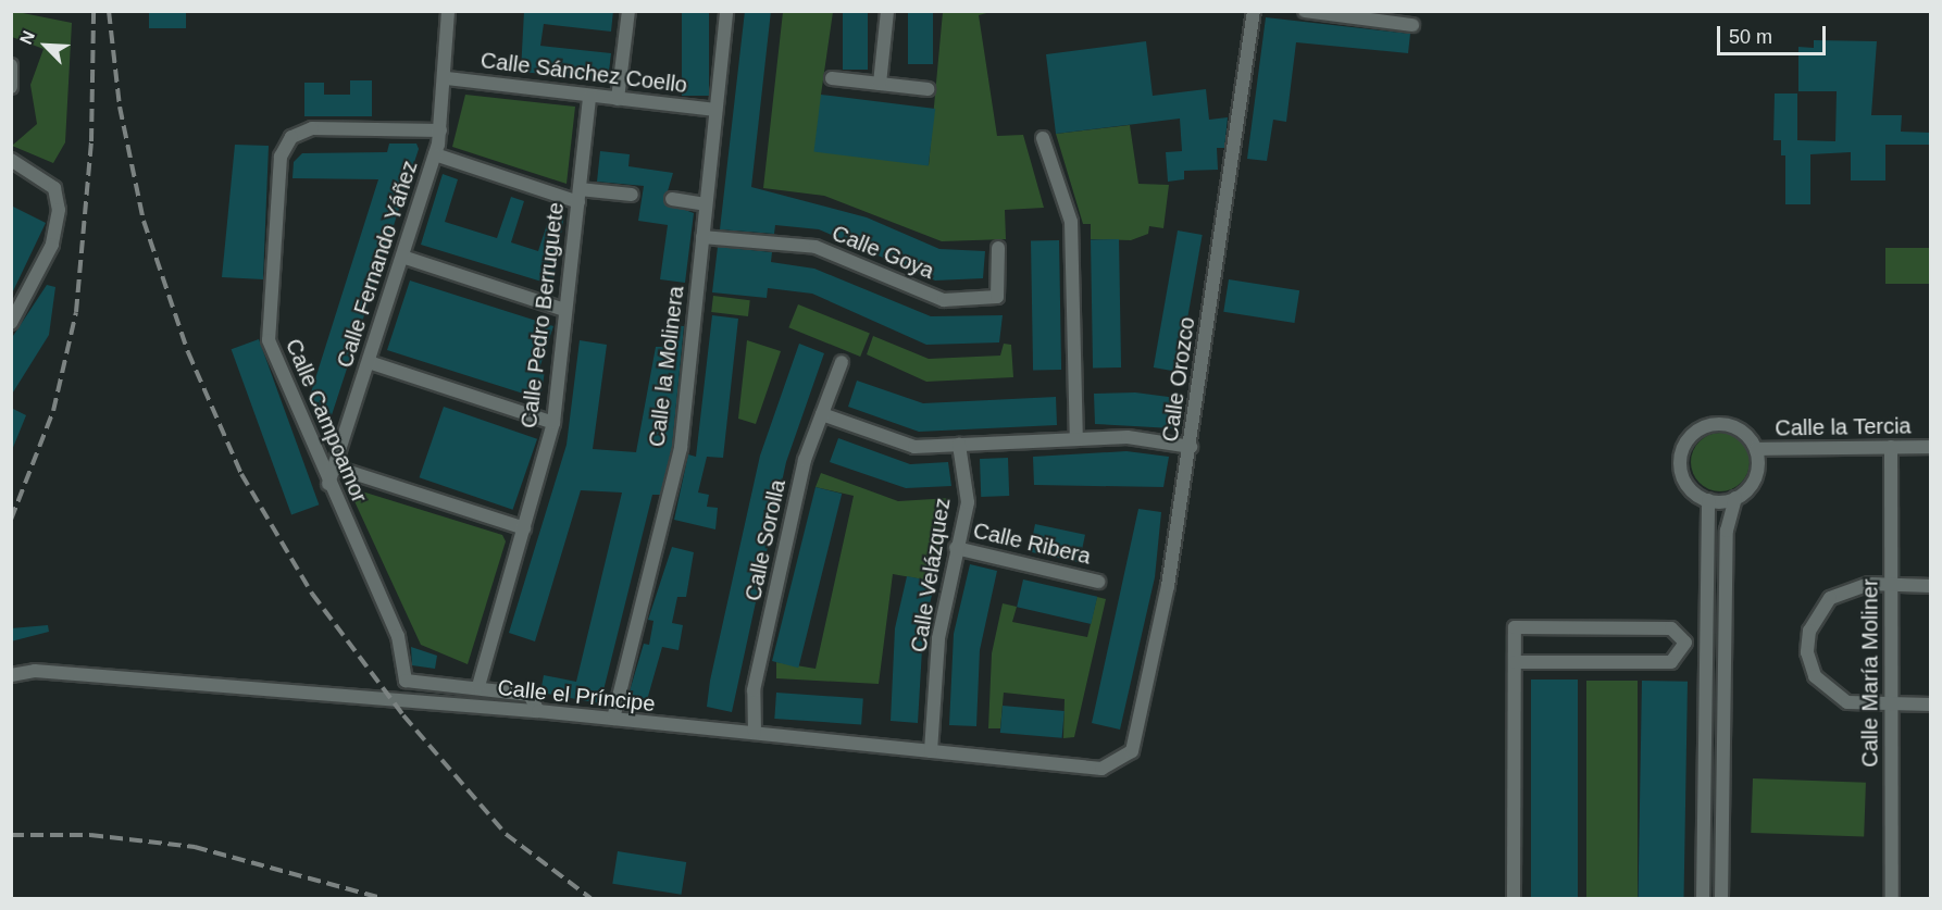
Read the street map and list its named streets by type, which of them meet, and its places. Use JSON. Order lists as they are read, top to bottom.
{
  "streets": {
    "street": [
      "Calle Sánchez Coello",
      "Calle Goya",
      "Calle Fernando Yáñez",
      "Calle Pedro Berruguete",
      "Calle la Molinera",
      "Calle Orozco",
      "Calle Campoamor",
      "Calle la Tercia",
      "Calle Sorolla",
      "Calle Ribera",
      "Calle Velázquez",
      "Calle María Moliner",
      "Calle el Príncipe"
    ]
  },
  "crossings": [
    ["Calle Sánchez Coello", "Calle Fernando Yáñez"],
    ["Calle Sánchez Coello", "Calle Pedro Berruguete"],
    ["Calle Sánchez Coello", "Calle la Molinera"],
    ["Calle Goya", "Calle la Molinera"],
    ["Calle Fernando Yáñez", "Calle Campoamor"],
    ["Calle Pedro Berruguete", "Calle Campoamor"],
    ["Calle la Molinera", "Calle el Príncipe"],
    ["Calle Orozco", "Calle el Príncipe"],
    ["Calle Campoamor", "Calle el Príncipe"],
    ["Calle la Tercia", "Calle María Moliner"],
    ["Calle Sorolla", "Calle el Príncipe"],
    ["Calle Ribera", "Calle Velázquez"],
    ["Calle Velázquez", "Calle el Príncipe"]
  ],
  "scale_bar": "50 m",
  "north": "top left"
}
